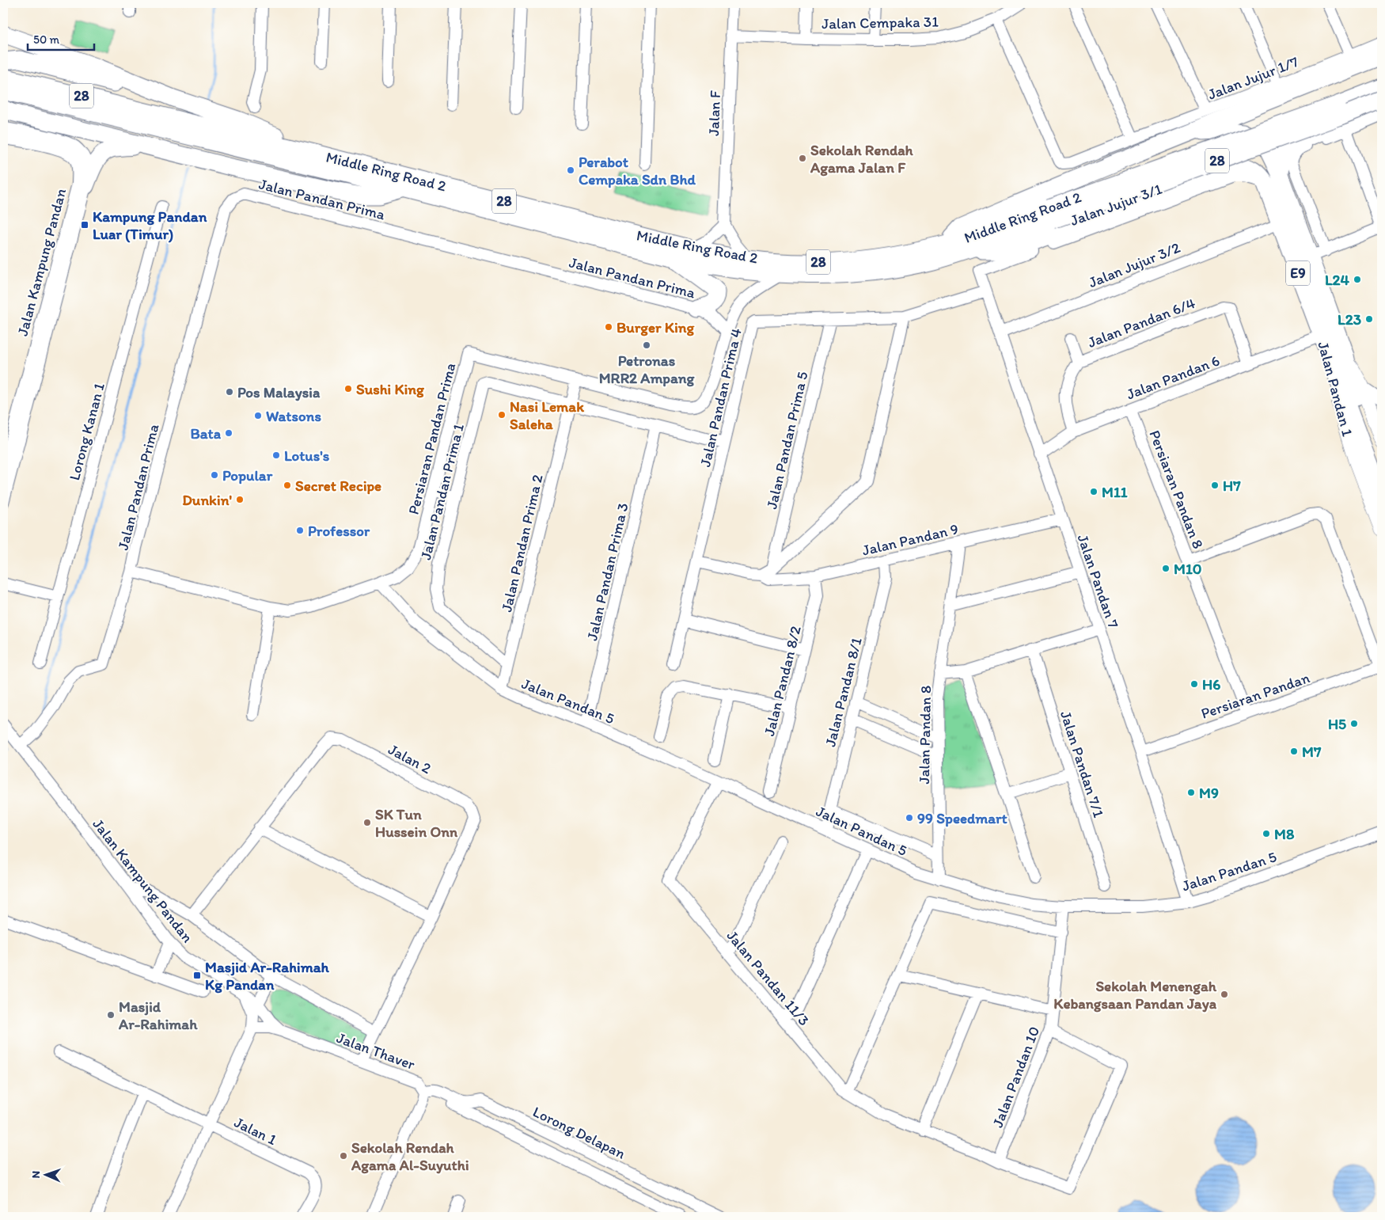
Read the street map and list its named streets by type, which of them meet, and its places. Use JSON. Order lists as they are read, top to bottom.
{
  "streets": {
    "highway": [
      "28",
      "Middle Ring Road 2",
      "E9",
      "Jalan Pandan 1"
    ],
    "street": [
      "Jalan Cempaka 31",
      "Jalan Jujur 1/7",
      "Jalan F",
      "Jalan Pandan Prima",
      "Jalan Jujur 3/1",
      "Jalan Kampung Pandan",
      "Jalan Jujur 3/2",
      "Jalan Pandan 6/4",
      "Jalan Pandan 6",
      "Jalan Pandan Prima 4",
      "Lorong Kanan 1",
      "Persiaran Pandan Prima",
      "Jalan Pandan Prima 5",
      "Persiaran Pandan 8",
      "Jalan Pandan Prima 1",
      "Jalan Pandan 9",
      "Jalan Pandan Prima 2",
      "Jalan Pandan Prima 3",
      "Jalan Pandan 7",
      "Jalan Pandan 8/2",
      "Jalan Pandan 8/1",
      "Persiaran Pandan",
      "Jalan Pandan 5",
      "Jalan Pandan 8",
      "Jalan 2",
      "Jalan Pandan 7/1",
      "Jalan Pandan 11/3",
      "Jalan Thaver",
      "Jalan Pandan 10",
      "Jalan 1",
      "Lorong Delapan"
    ]
  },
  "crossings": [
    ["Jalan Cempaka 31", "Jalan Jujur 1/7"],
    ["Jalan Cempaka 31", "Jalan F"],
    ["Middle Ring Road 2", "Persiaran Pandan Prima"],
    ["Jalan Pandan Prima", "Jalan Kampung Pandan"],
    ["Jalan Pandan Prima", "Persiaran Pandan Prima"],
    ["Jalan Jujur 3/1", "Jalan Pandan 1"],
    ["Jalan Jujur 3/1", "Jalan Pandan 7"],
    ["Jalan Kampung Pandan", "Jalan Thaver"],
    ["Jalan Jujur 3/2", "Jalan Pandan 1"],
    ["Jalan Jujur 3/2", "Jalan Pandan 7"],
    ["E9", "Jalan Pandan 1"],
    ["Jalan Pandan 6/4", "Jalan Pandan 6"],
    ["Jalan Pandan 6", "Jalan Pandan 1"],
    ["Jalan Pandan 6", "Persiaran Pandan 8"],
    ["Jalan Pandan 6", "Jalan Pandan 7"],
    ["Jalan Pandan Prima 4", "Jalan Pandan Prima 5"],
    ["Jalan Pandan Prima 4", "Jalan Pandan 9"],
    ["Jalan Pandan Prima 4", "Jalan Pandan 7"],
    ["Persiaran Pandan Prima", "Jalan Pandan Prima 2"],
    ["Persiaran Pandan Prima", "Jalan Pandan 5"],
    ["Persiaran Pandan 8", "Persiaran Pandan"],
    ["Jalan Pandan Prima 1", "Jalan Pandan Prima 2"],
    ["Jalan Pandan 9", "Jalan Pandan 7"],
    ["Jalan Pandan 9", "Jalan Pandan 8/2"],
    ["Jalan Pandan 9", "Jalan Pandan 8/1"],
    ["Jalan Pandan 9", "Jalan Pandan 8"],
    ["Jalan Pandan Prima 2", "Jalan Pandan 5"],
    ["Jalan Pandan Prima 3", "Jalan Pandan 5"],
    ["Jalan Pandan 7", "Persiaran Pandan"],
    ["Jalan Pandan 7", "Jalan Pandan 5"],
    ["Jalan Pandan 8/1", "Jalan Pandan 5"],
    ["Jalan Pandan 5", "Jalan Pandan 8"],
    ["Jalan Pandan 5", "Jalan Pandan 11/3"],
    ["Jalan Pandan 5", "Jalan Pandan 10"],
    ["Jalan 2", "Jalan Thaver"],
    ["Jalan Pandan 11/3", "Jalan Pandan 10"],
    ["Jalan Thaver", "Lorong Delapan"]
  ],
  "places": {
    "other": [
      "Sekolah Rendah Agama Jalan F",
      "Perabot Cempaka Sdn Bhd",
      "L24",
      "L23",
      "Burger King",
      "Petronas MRR2 Ampang",
      "Sushi King",
      "Pos Malaysia",
      "Nasi Lemak Saleha",
      "Watsons",
      "Bata",
      "Lotus's",
      "Popular",
      "Secret Recipe",
      "H7",
      "M11",
      "Dunkin'",
      "Professor",
      "M10",
      "H6",
      "H5",
      "M7",
      "M9",
      "99 Speedmart",
      "SK Tun Hussein Onn",
      "M8",
      "Sekolah Menengah Kebangsaan Pandan Jaya",
      "Masjid Ar-Rahimah",
      "Sekolah Rendah Agama Al-Suyuthi"
    ],
    "transit": ["Kampung Pandan Luar (Timur)", "Masjid Ar-Rahimah Kg Pandan"]
  },
  "scale_bar": "50 m",
  "north": "left"
}
